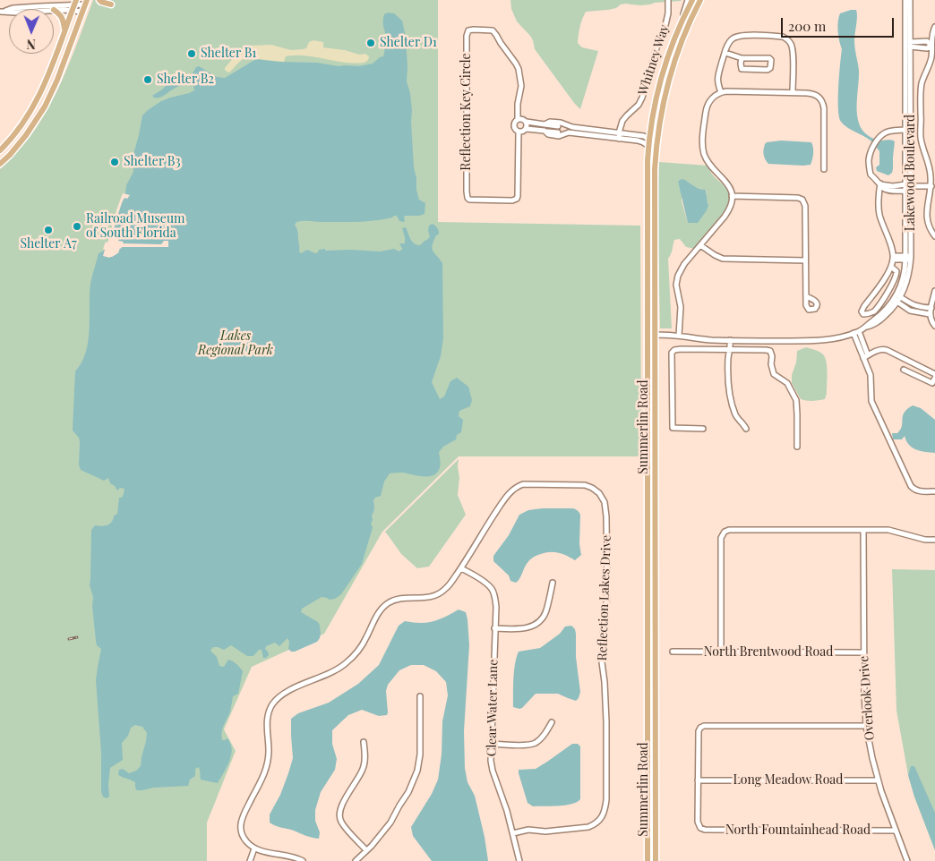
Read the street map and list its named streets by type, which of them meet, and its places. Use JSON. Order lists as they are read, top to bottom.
{
  "streets": {
    "main road": ["Summerlin Road"],
    "street": [
      "Whitney Way",
      "Reflection Key Circle",
      "Lakewood Boulevard",
      "Reflection Lakes Drive",
      "North Brentwood Road",
      "Overlook Drive",
      "Clear Water Lane",
      "Long Meadow Road",
      "North Fountainhead Road"
    ]
  },
  "crossings": [
    ["Lakewood Boulevard", "Summerlin Road"],
    ["Reflection Lakes Drive", "Clear Water Lane"],
    ["North Brentwood Road", "Overlook Drive"],
    ["Overlook Drive", "Long Meadow Road"],
    ["Overlook Drive", "North Fountainhead Road"],
    ["Long Meadow Road", "North Fountainhead Road"]
  ],
  "parks": ["Lakes Regional Park"],
  "places": [
    "Shelter D1",
    "Shelter B1",
    "Shelter B2",
    "Shelter B3",
    "Railroad Museum of South Florida",
    "Shelter A7"
  ],
  "scale_bar": "200 m",
  "north": "bottom"
}
